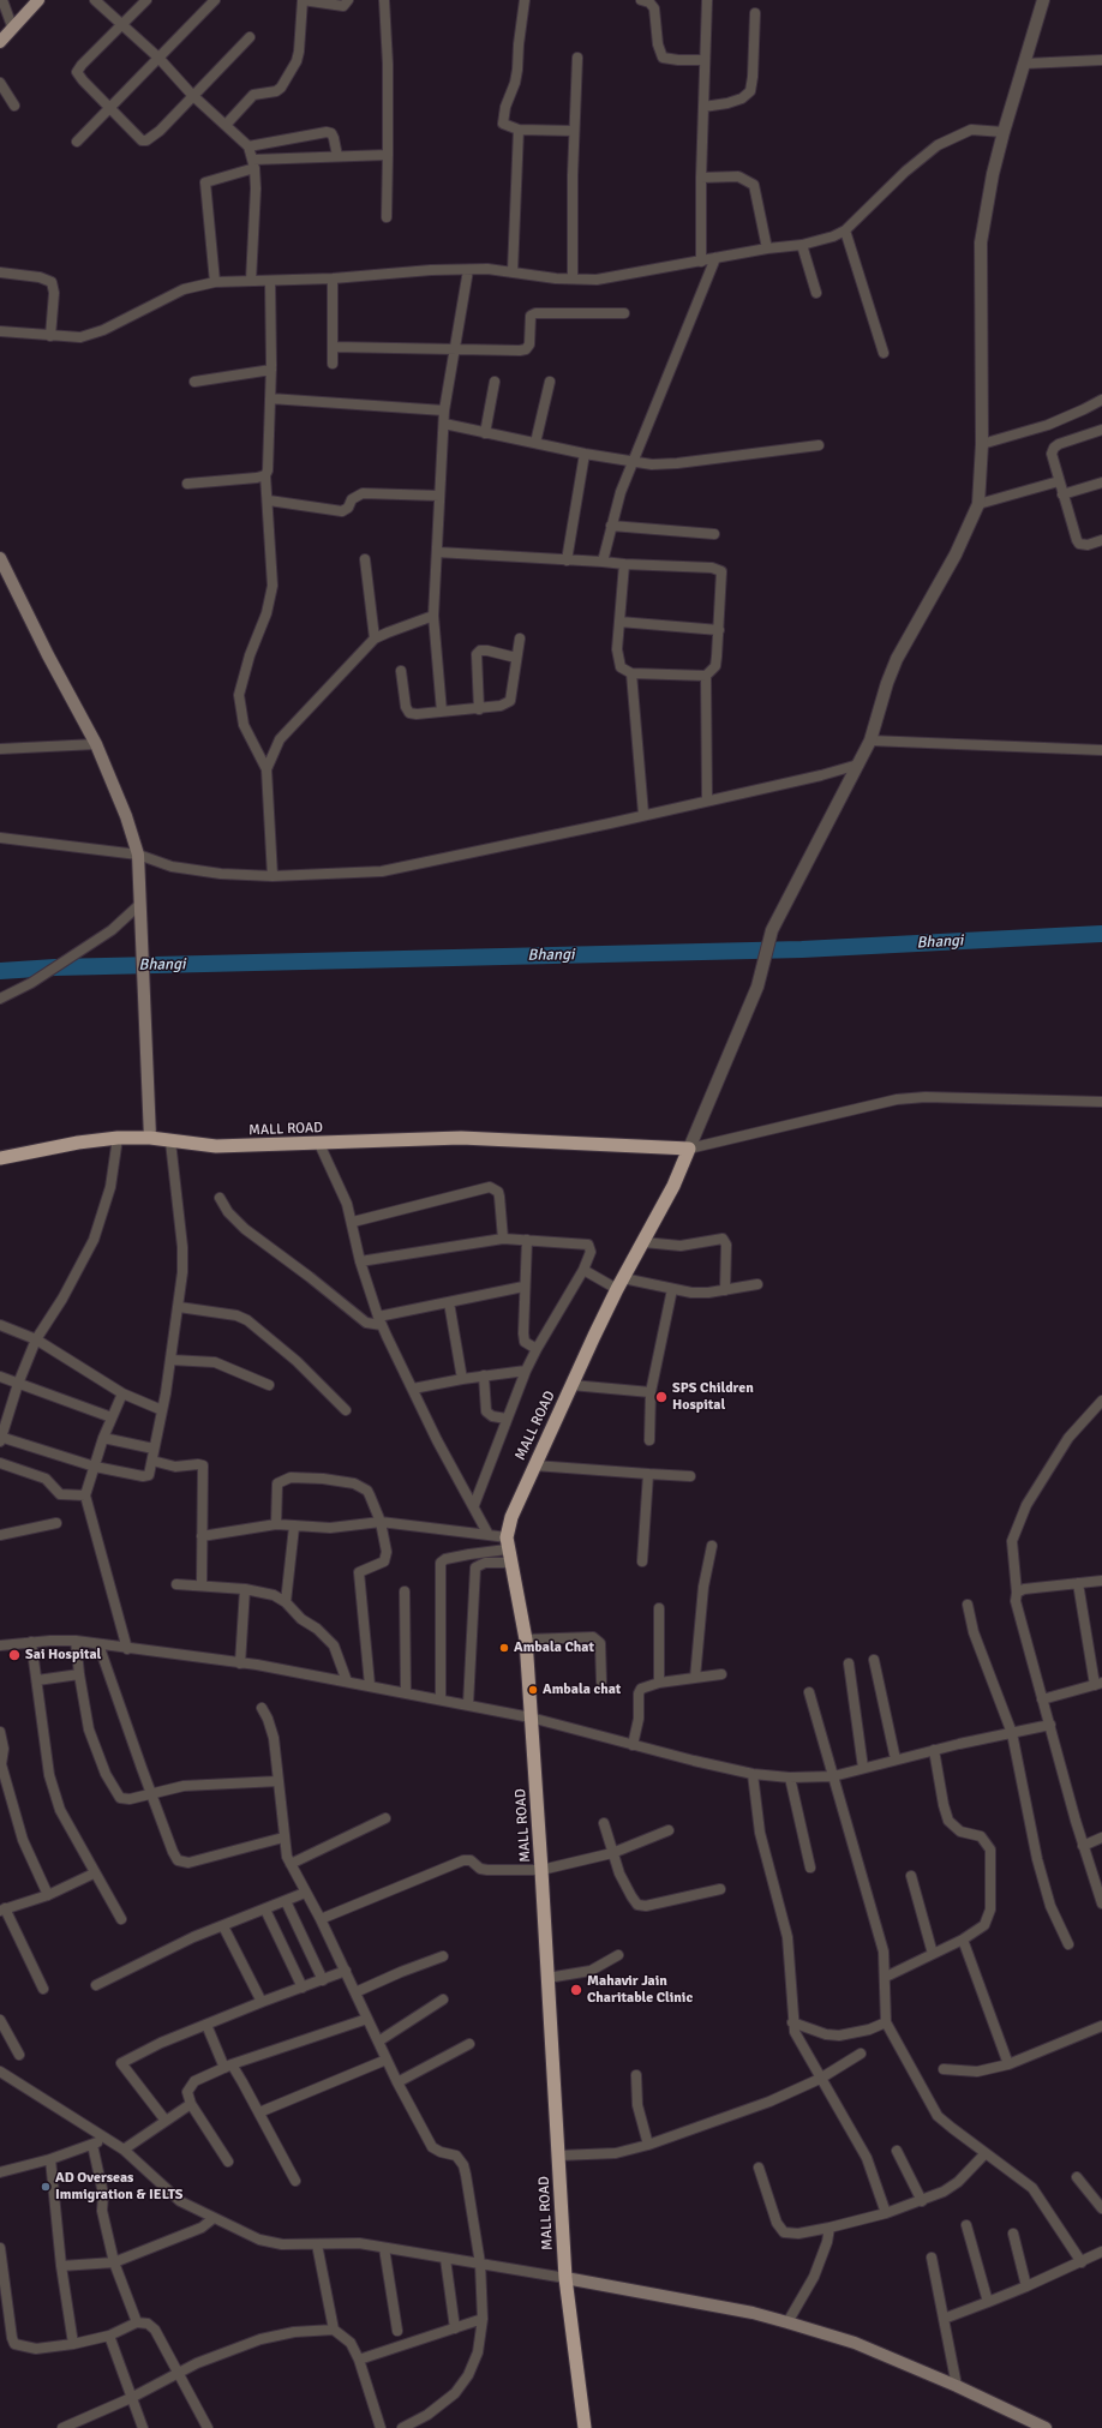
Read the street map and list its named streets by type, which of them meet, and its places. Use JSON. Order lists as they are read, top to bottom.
{
  "streets": {
    "highway": ["MALL ROAD"]
  },
  "water": ["Bhangi"],
  "places": [
    "SPS Children Hospital",
    "Ambala Chat",
    "Sai Hospital",
    "Ambala chat",
    "Mahavir Jain Charitable Clinic",
    "AD Overseas Immigration & IELTS"
  ]
}
